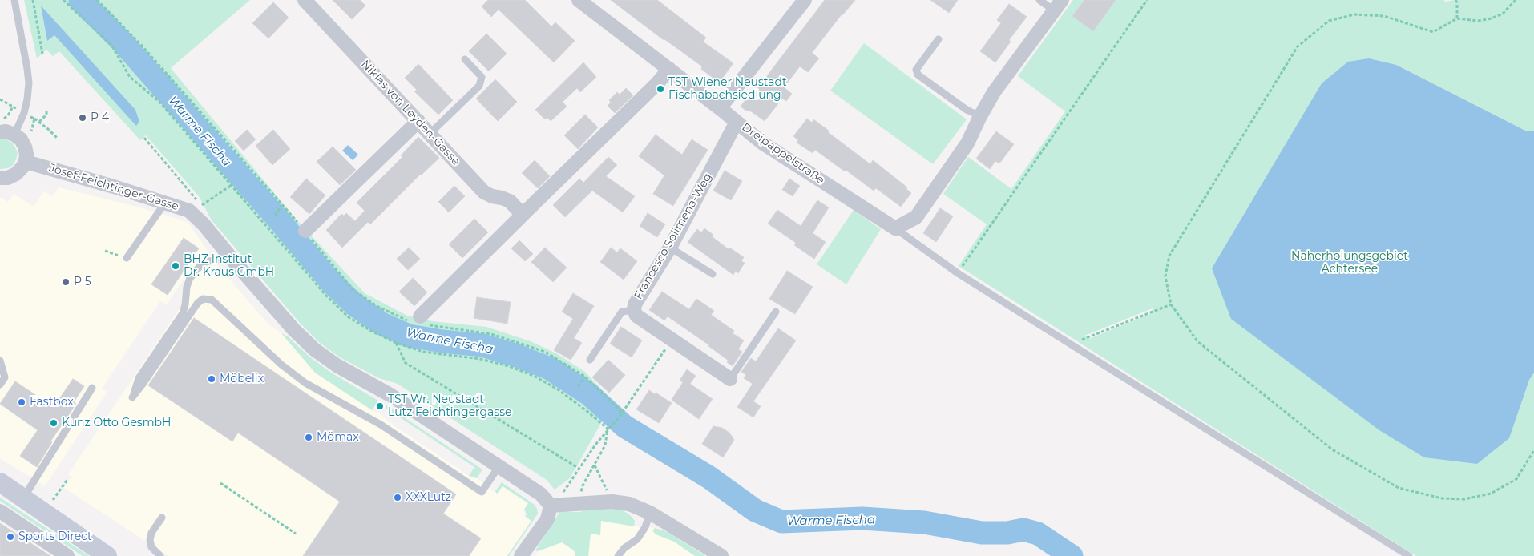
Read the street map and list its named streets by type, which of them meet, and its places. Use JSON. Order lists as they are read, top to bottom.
{
  "streets": {
    "street": [
      "Niklas von Leyden-Gasse",
      "Dreipappelstraße",
      "Josef-Feichtinger-Gasse",
      "Francesco Solimena-Weg"
    ]
  },
  "crossings": [
    ["Dreipappelstraße", "Francesco Solimena-Weg"]
  ],
  "water": ["Warme Fischa"],
  "parks": ["Naherholungsgebiet Achtersee"],
  "places": [
    "TST Wiener Neustadt Fischabachsiedlung",
    "P 4",
    "BHZ Institut Dr. Kraus GmbH",
    "P 5",
    "Möbelix",
    "Fastbox",
    "TST Wr. Neustadt Lutz Feichtingergasse",
    "Kunz Otto GesmbH",
    "Mömax",
    "XXXLutz",
    "Sports Direct"
  ]
}
